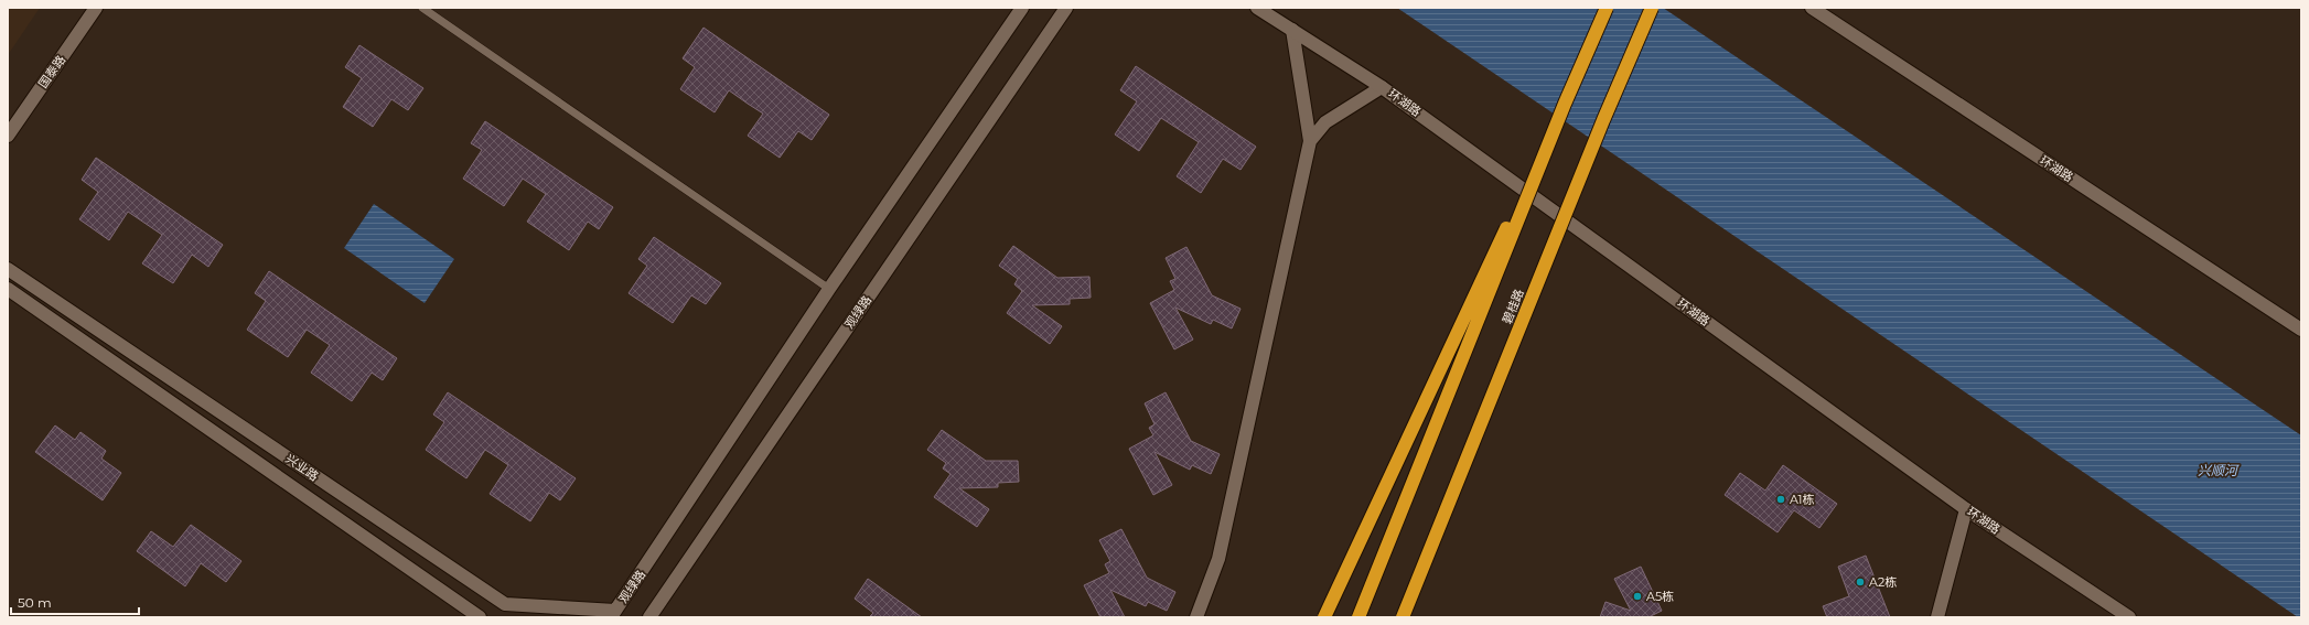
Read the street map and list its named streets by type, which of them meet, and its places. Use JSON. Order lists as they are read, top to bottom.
{
  "streets": {
    "highway": ["碧桂路"],
    "street": [
      "国泰路",
      "环湖路",
      "观绿路",
      "兴业路"
    ]
  },
  "crossings": [
    ["观绿路", "兴业路"]
  ],
  "water": ["兴顺河"],
  "places": ["A1栋", "A2栋", "A5栋"],
  "scale_bar": "50 m"
}
